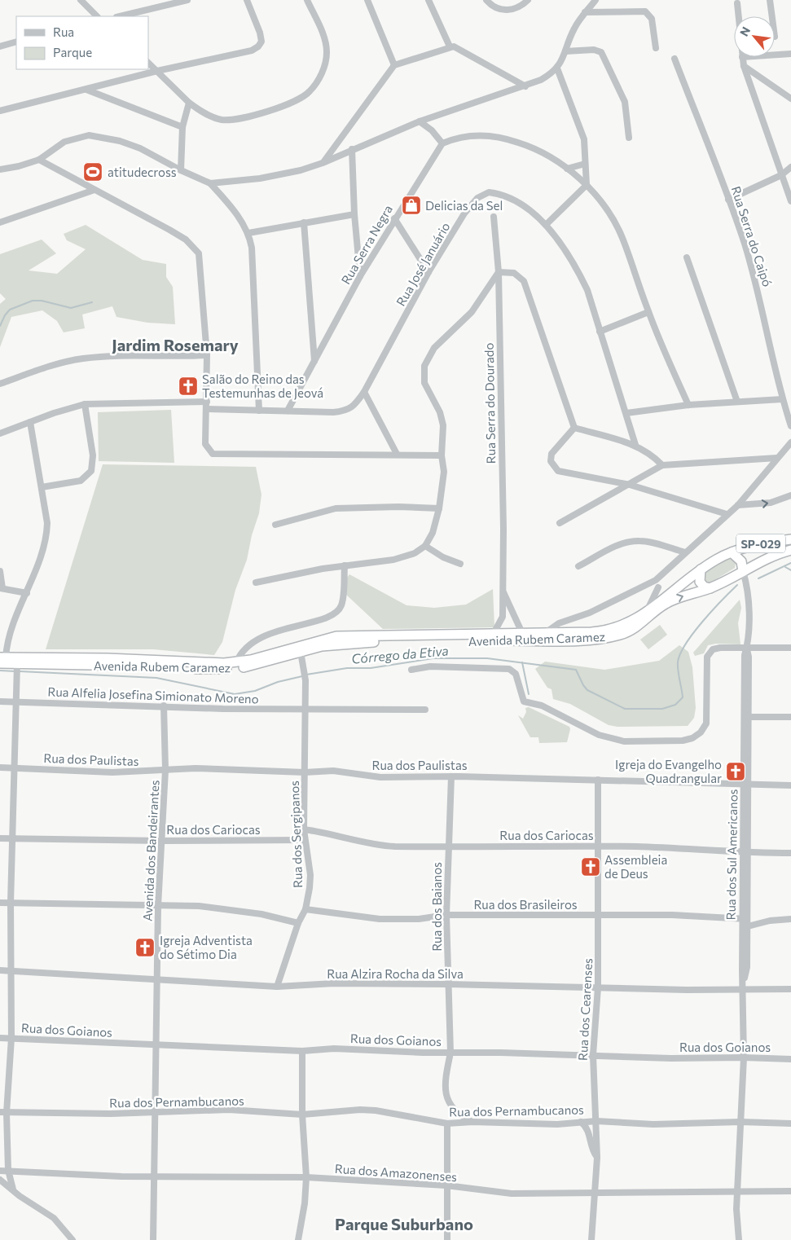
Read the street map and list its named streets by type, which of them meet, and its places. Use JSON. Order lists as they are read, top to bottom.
{
  "streets": {
    "highway": ["SP-029", "Avenida Rubem Caramez"],
    "street": [
      "Rua Serra do Caipó",
      "Rua Serra Negra",
      "Rua José Januário",
      "Rua Serra do Dourado",
      "Rua Alfelia Josefina Simionato Moreno",
      "Rua dos Paulistas",
      "Rua dos Cariocas",
      "Rua dos Sergipanos",
      "Avenida dos Bandeirantes",
      "Rua dos Sul Americanos",
      "Rua dos Brasileiros",
      "Rua dos Baianos",
      "Rua Alzira Rocha da Silva",
      "Rua dos Cearenses",
      "Rua dos Goianos",
      "Rua dos Pernambucanos",
      "Rua dos Amazonenses"
    ]
  },
  "crossings": [
    ["Rua Serra Negra", "Rua José Januário"],
    ["Rua Serra do Dourado", "Avenida Rubem Caramez"],
    ["SP-029", "Avenida Rubem Caramez"],
    ["Avenida Rubem Caramez", "Rua dos Sergipanos"],
    ["Rua Alfelia Josefina Simionato Moreno", "Rua dos Sergipanos"],
    ["Rua Alfelia Josefina Simionato Moreno", "Avenida dos Bandeirantes"],
    ["Rua dos Paulistas", "Rua dos Sergipanos"],
    ["Rua dos Paulistas", "Avenida dos Bandeirantes"],
    ["Rua dos Paulistas", "Rua dos Sul Americanos"],
    ["Rua dos Paulistas", "Rua dos Baianos"],
    ["Rua dos Paulistas", "Rua dos Cearenses"],
    ["Rua dos Cariocas", "Rua dos Sergipanos"],
    ["Rua dos Cariocas", "Avenida dos Bandeirantes"],
    ["Rua dos Cariocas", "Rua dos Sul Americanos"],
    ["Rua dos Cariocas", "Rua dos Baianos"],
    ["Rua dos Cariocas", "Rua dos Cearenses"],
    ["Rua dos Sergipanos", "Rua dos Brasileiros"],
    ["Rua dos Sergipanos", "Rua Alzira Rocha da Silva"],
    ["Avenida dos Bandeirantes", "Rua Alzira Rocha da Silva"],
    ["Avenida dos Bandeirantes", "Rua dos Goianos"],
    ["Avenida dos Bandeirantes", "Rua dos Pernambucanos"],
    ["Avenida dos Bandeirantes", "Rua dos Amazonenses"],
    ["Rua dos Sul Americanos", "Rua dos Brasileiros"],
    ["Rua dos Sul Americanos", "Rua Alzira Rocha da Silva"],
    ["Rua dos Sul Americanos", "Rua dos Goianos"],
    ["Rua dos Sul Americanos", "Rua dos Pernambucanos"],
    ["Rua dos Sul Americanos", "Rua dos Amazonenses"],
    ["Rua dos Brasileiros", "Rua dos Baianos"],
    ["Rua dos Brasileiros", "Rua dos Cearenses"],
    ["Rua dos Baianos", "Rua Alzira Rocha da Silva"],
    ["Rua dos Baianos", "Rua dos Goianos"],
    ["Rua dos Baianos", "Rua dos Pernambucanos"],
    ["Rua Alzira Rocha da Silva", "Rua dos Cearenses"],
    ["Rua dos Cearenses", "Rua dos Goianos"],
    ["Rua dos Cearenses", "Rua dos Pernambucanos"],
    ["Rua dos Cearenses", "Rua dos Amazonenses"]
  ],
  "districts": ["Jardim Rosemary", "Parque Suburbano"],
  "water": ["Córrego da Etiva"],
  "places": {
    "sports": ["atitudecross"],
    "shop": ["Delicias da Sel"],
    "church": [
      "Salão do Reino das Testemunhas de Jeová",
      "Igreja do Evangelho Quadrangular",
      "Assembleia de Deus",
      "Igreja Adventista do Sétimo Dia"
    ]
  },
  "legend": ["Rua", "Parque"],
  "north": "top left"
}
